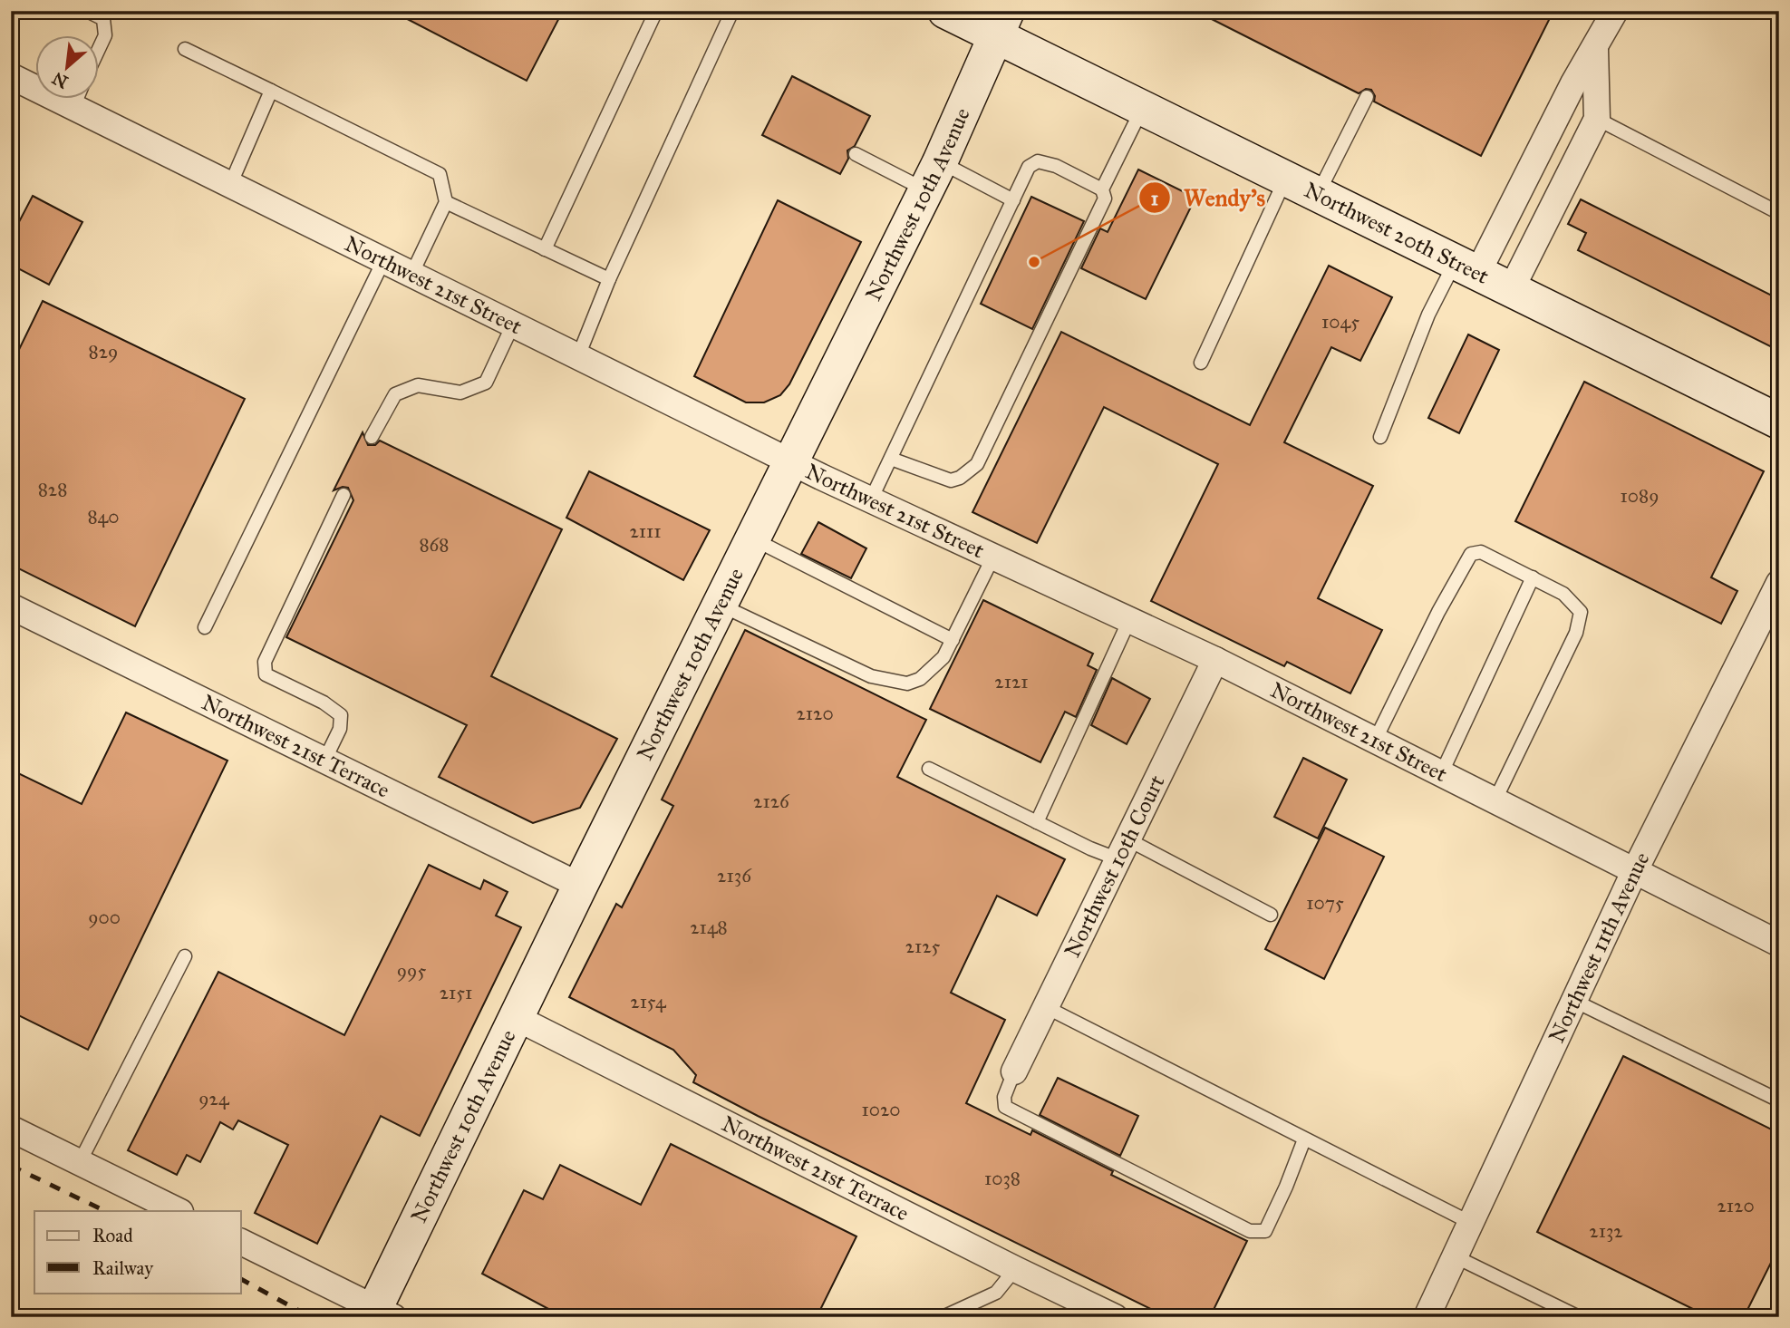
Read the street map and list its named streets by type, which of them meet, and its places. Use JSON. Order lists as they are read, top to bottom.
{
  "streets": {
    "street": [
      "Northwest 10th Avenue",
      "Northwest 20th Street",
      "Northwest 21st Street",
      "Northwest 21st Terrace",
      "Northwest 10th Court",
      "Northwest 11th Avenue"
    ]
  },
  "crossings": [
    ["Northwest 10th Avenue", "Northwest 20th Street"],
    ["Northwest 10th Avenue", "Northwest 21st Street"],
    ["Northwest 10th Avenue", "Northwest 21st Terrace"],
    ["Northwest 21st Street", "Northwest 10th Court"],
    ["Northwest 21st Street", "Northwest 11th Avenue"]
  ],
  "places": ["Wendy's"],
  "house_numbers": [
    "1045",
    "829",
    "828",
    "1089",
    "840",
    "2111",
    "868",
    "2121",
    "2120",
    "2126",
    "2136",
    "1075",
    "900",
    "2148",
    "2125",
    "995",
    "2151",
    "2154",
    "924",
    "1020",
    "1038",
    "2120",
    "2132"
  ],
  "legend": ["Road", "Railway"],
  "north": "bottom left"
}
